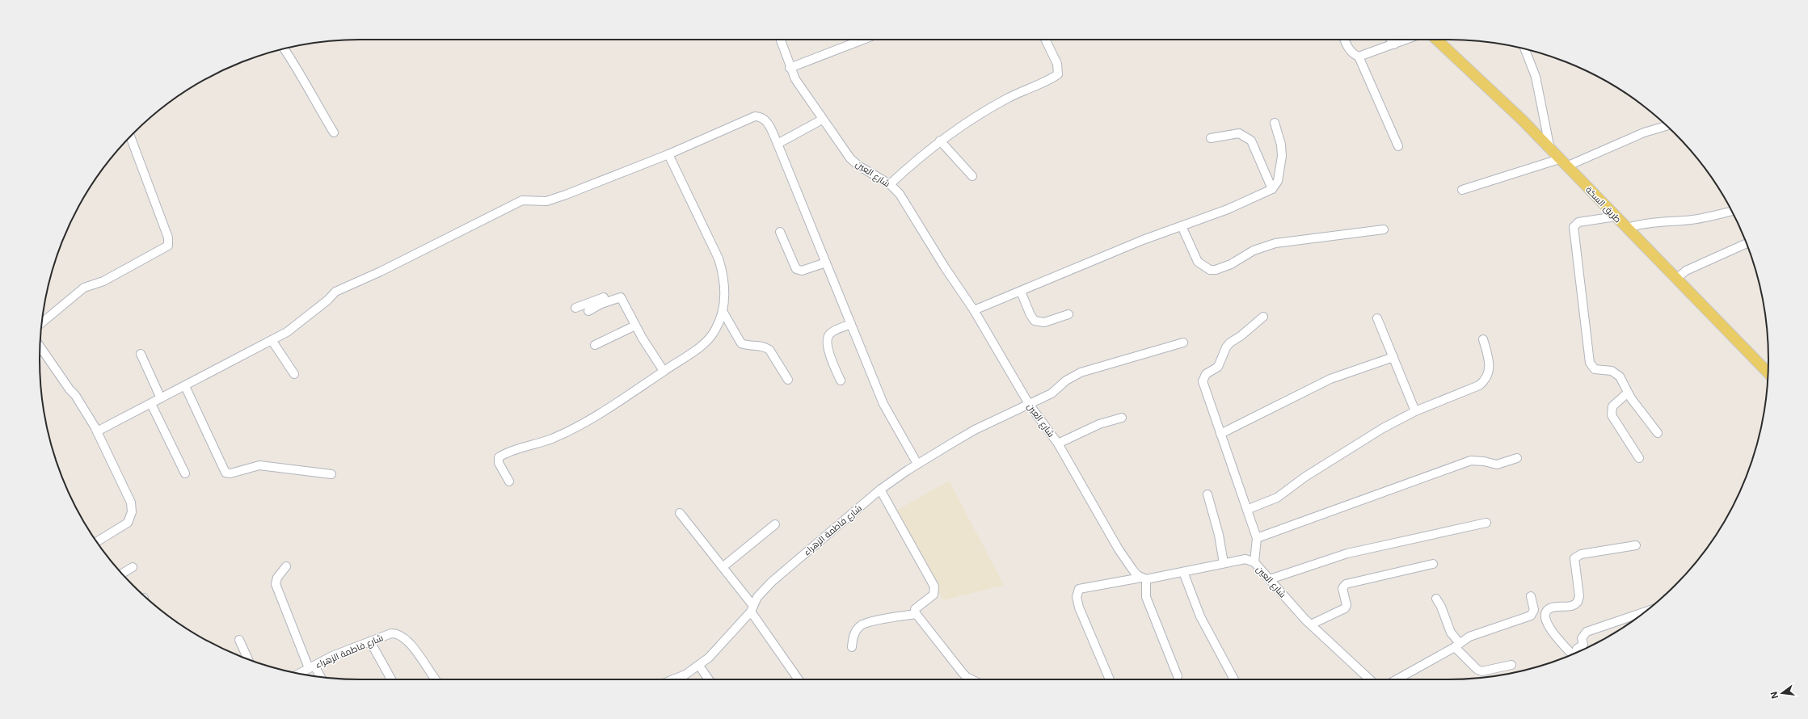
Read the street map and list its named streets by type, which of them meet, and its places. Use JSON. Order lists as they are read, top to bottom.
{
  "streets": {
    "main road": ["طريق السكة"],
    "street": ["شارع العين", "شارع فاطمة الزهراء"]
  },
  "crossings": [
    ["شارع العين", "شارع فاطمة الزهراء"]
  ],
  "north": "left"
}
